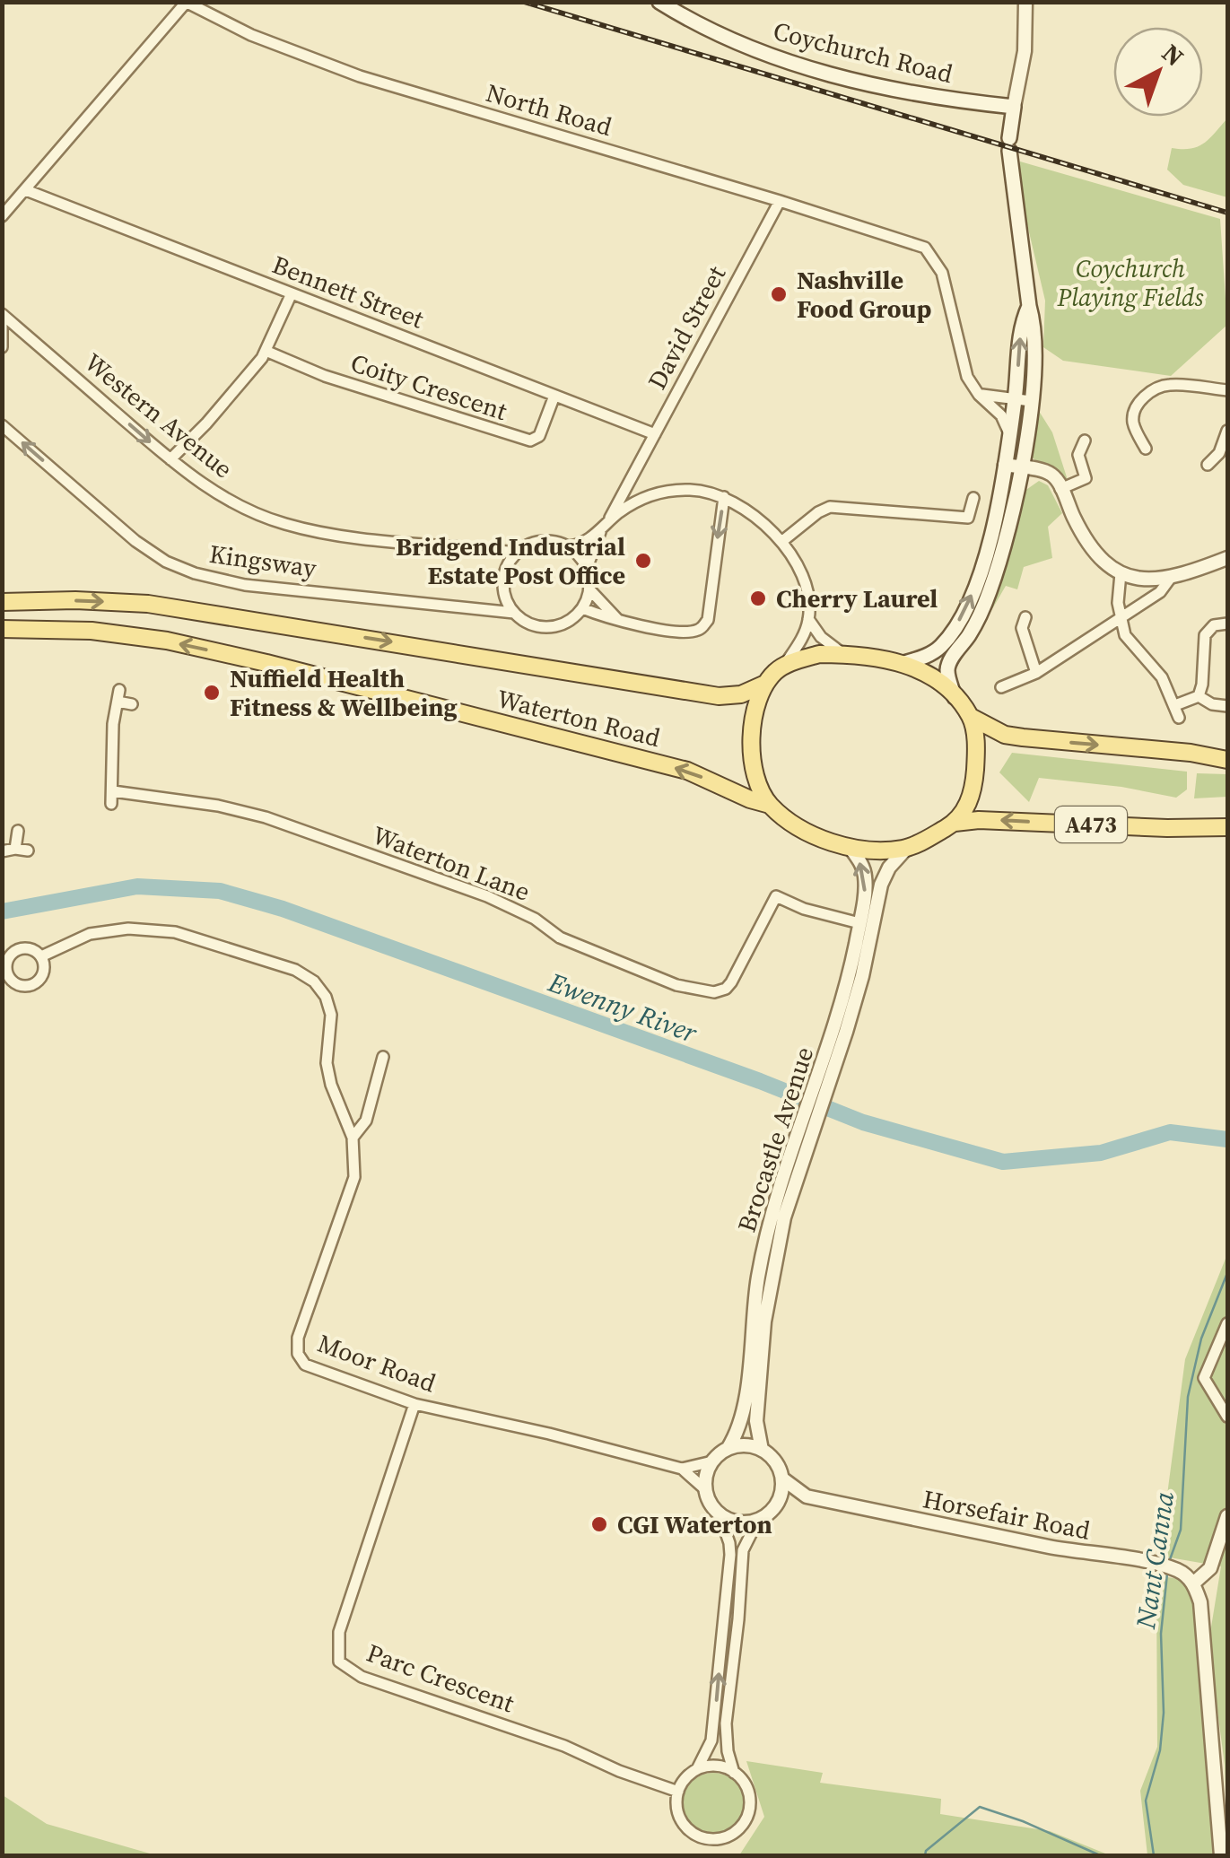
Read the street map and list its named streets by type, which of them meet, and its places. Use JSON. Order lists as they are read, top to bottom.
{
  "streets": {
    "main road": ["Coychurch Road", "Waterton Road", "A473"],
    "street": [
      "North Road",
      "Bennett Street",
      "David Street",
      "Coity Crescent",
      "Western Avenue",
      "Kingsway",
      "Waterton Lane",
      "Brocastle Avenue",
      "Moor Road",
      "Horsefair Road",
      "Parc Crescent"
    ]
  },
  "crossings": [
    ["North Road", "David Street"],
    ["Bennett Street", "David Street"],
    ["Bennett Street", "Coity Crescent"],
    ["Western Avenue", "Kingsway"],
    ["Waterton Road", "A473"],
    ["Waterton Road", "Brocastle Avenue"],
    ["A473", "Brocastle Avenue"],
    ["Waterton Lane", "Brocastle Avenue"],
    ["Brocastle Avenue", "Moor Road"],
    ["Brocastle Avenue", "Horsefair Road"],
    ["Moor Road", "Horsefair Road"],
    ["Moor Road", "Parc Crescent"]
  ],
  "one_way": ["Western Avenue", "Kingsway"],
  "water": ["Ewenny River", "Nant Canna"],
  "parks": ["Coychurch Playing Fields"],
  "places": [
    "Nashville Food Group",
    "Bridgend Industrial Estate Post Office",
    "Cherry Laurel",
    "Nuffield Health Fitness & Wellbeing",
    "CGI Waterton"
  ],
  "north": "top right"
}
